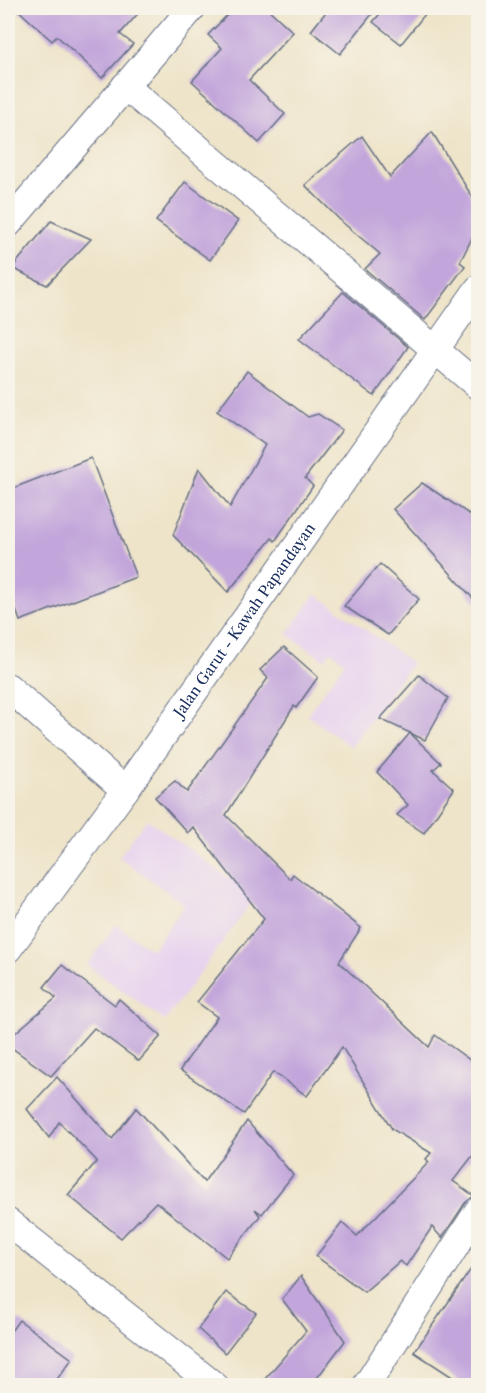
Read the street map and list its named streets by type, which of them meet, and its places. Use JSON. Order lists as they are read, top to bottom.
{
  "streets": {
    "street": ["Jalan Garut - Kawah Papandayan"]
  }
}
